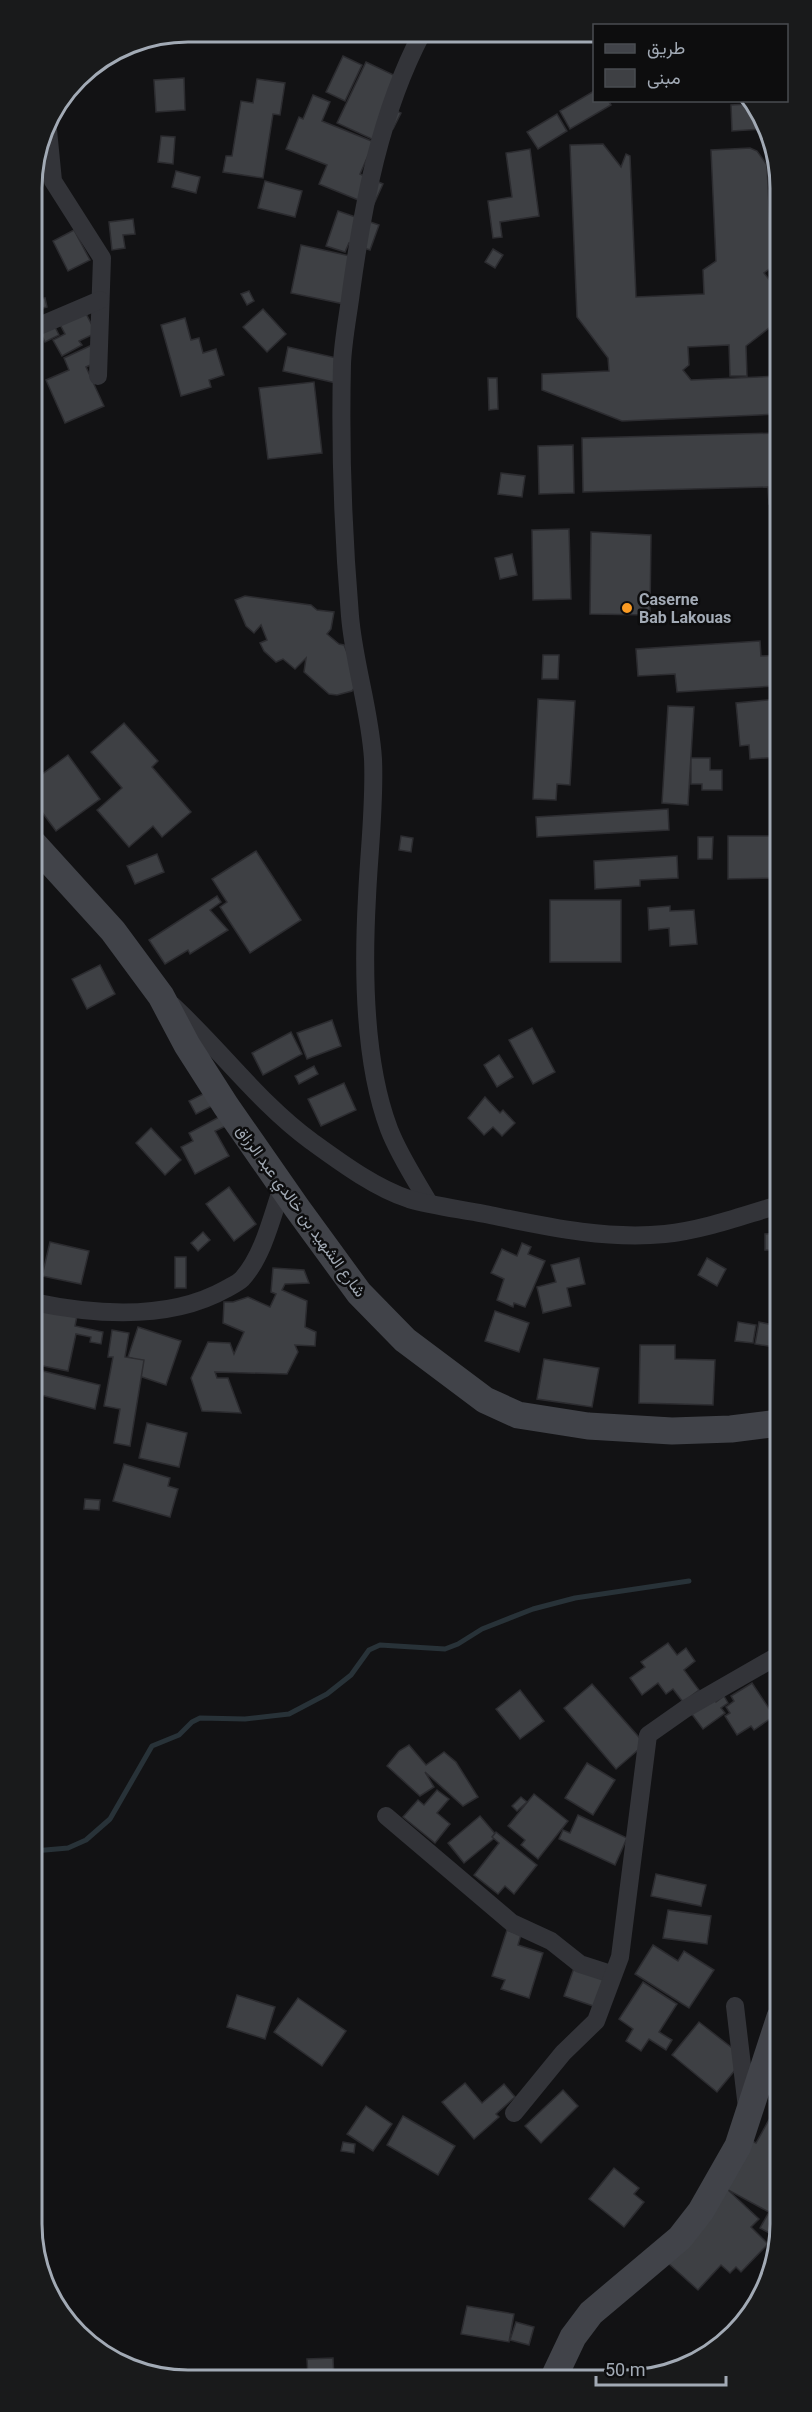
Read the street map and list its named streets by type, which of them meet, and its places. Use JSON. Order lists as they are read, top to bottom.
{
  "streets": {
    "main road": ["شارع الشهيد بن خالدي عبد الرزاق"]
  },
  "places": ["Caserne Bab Lakouas"],
  "legend": ["طريق", "مبنى"],
  "scale_bar": "50 m"
}
